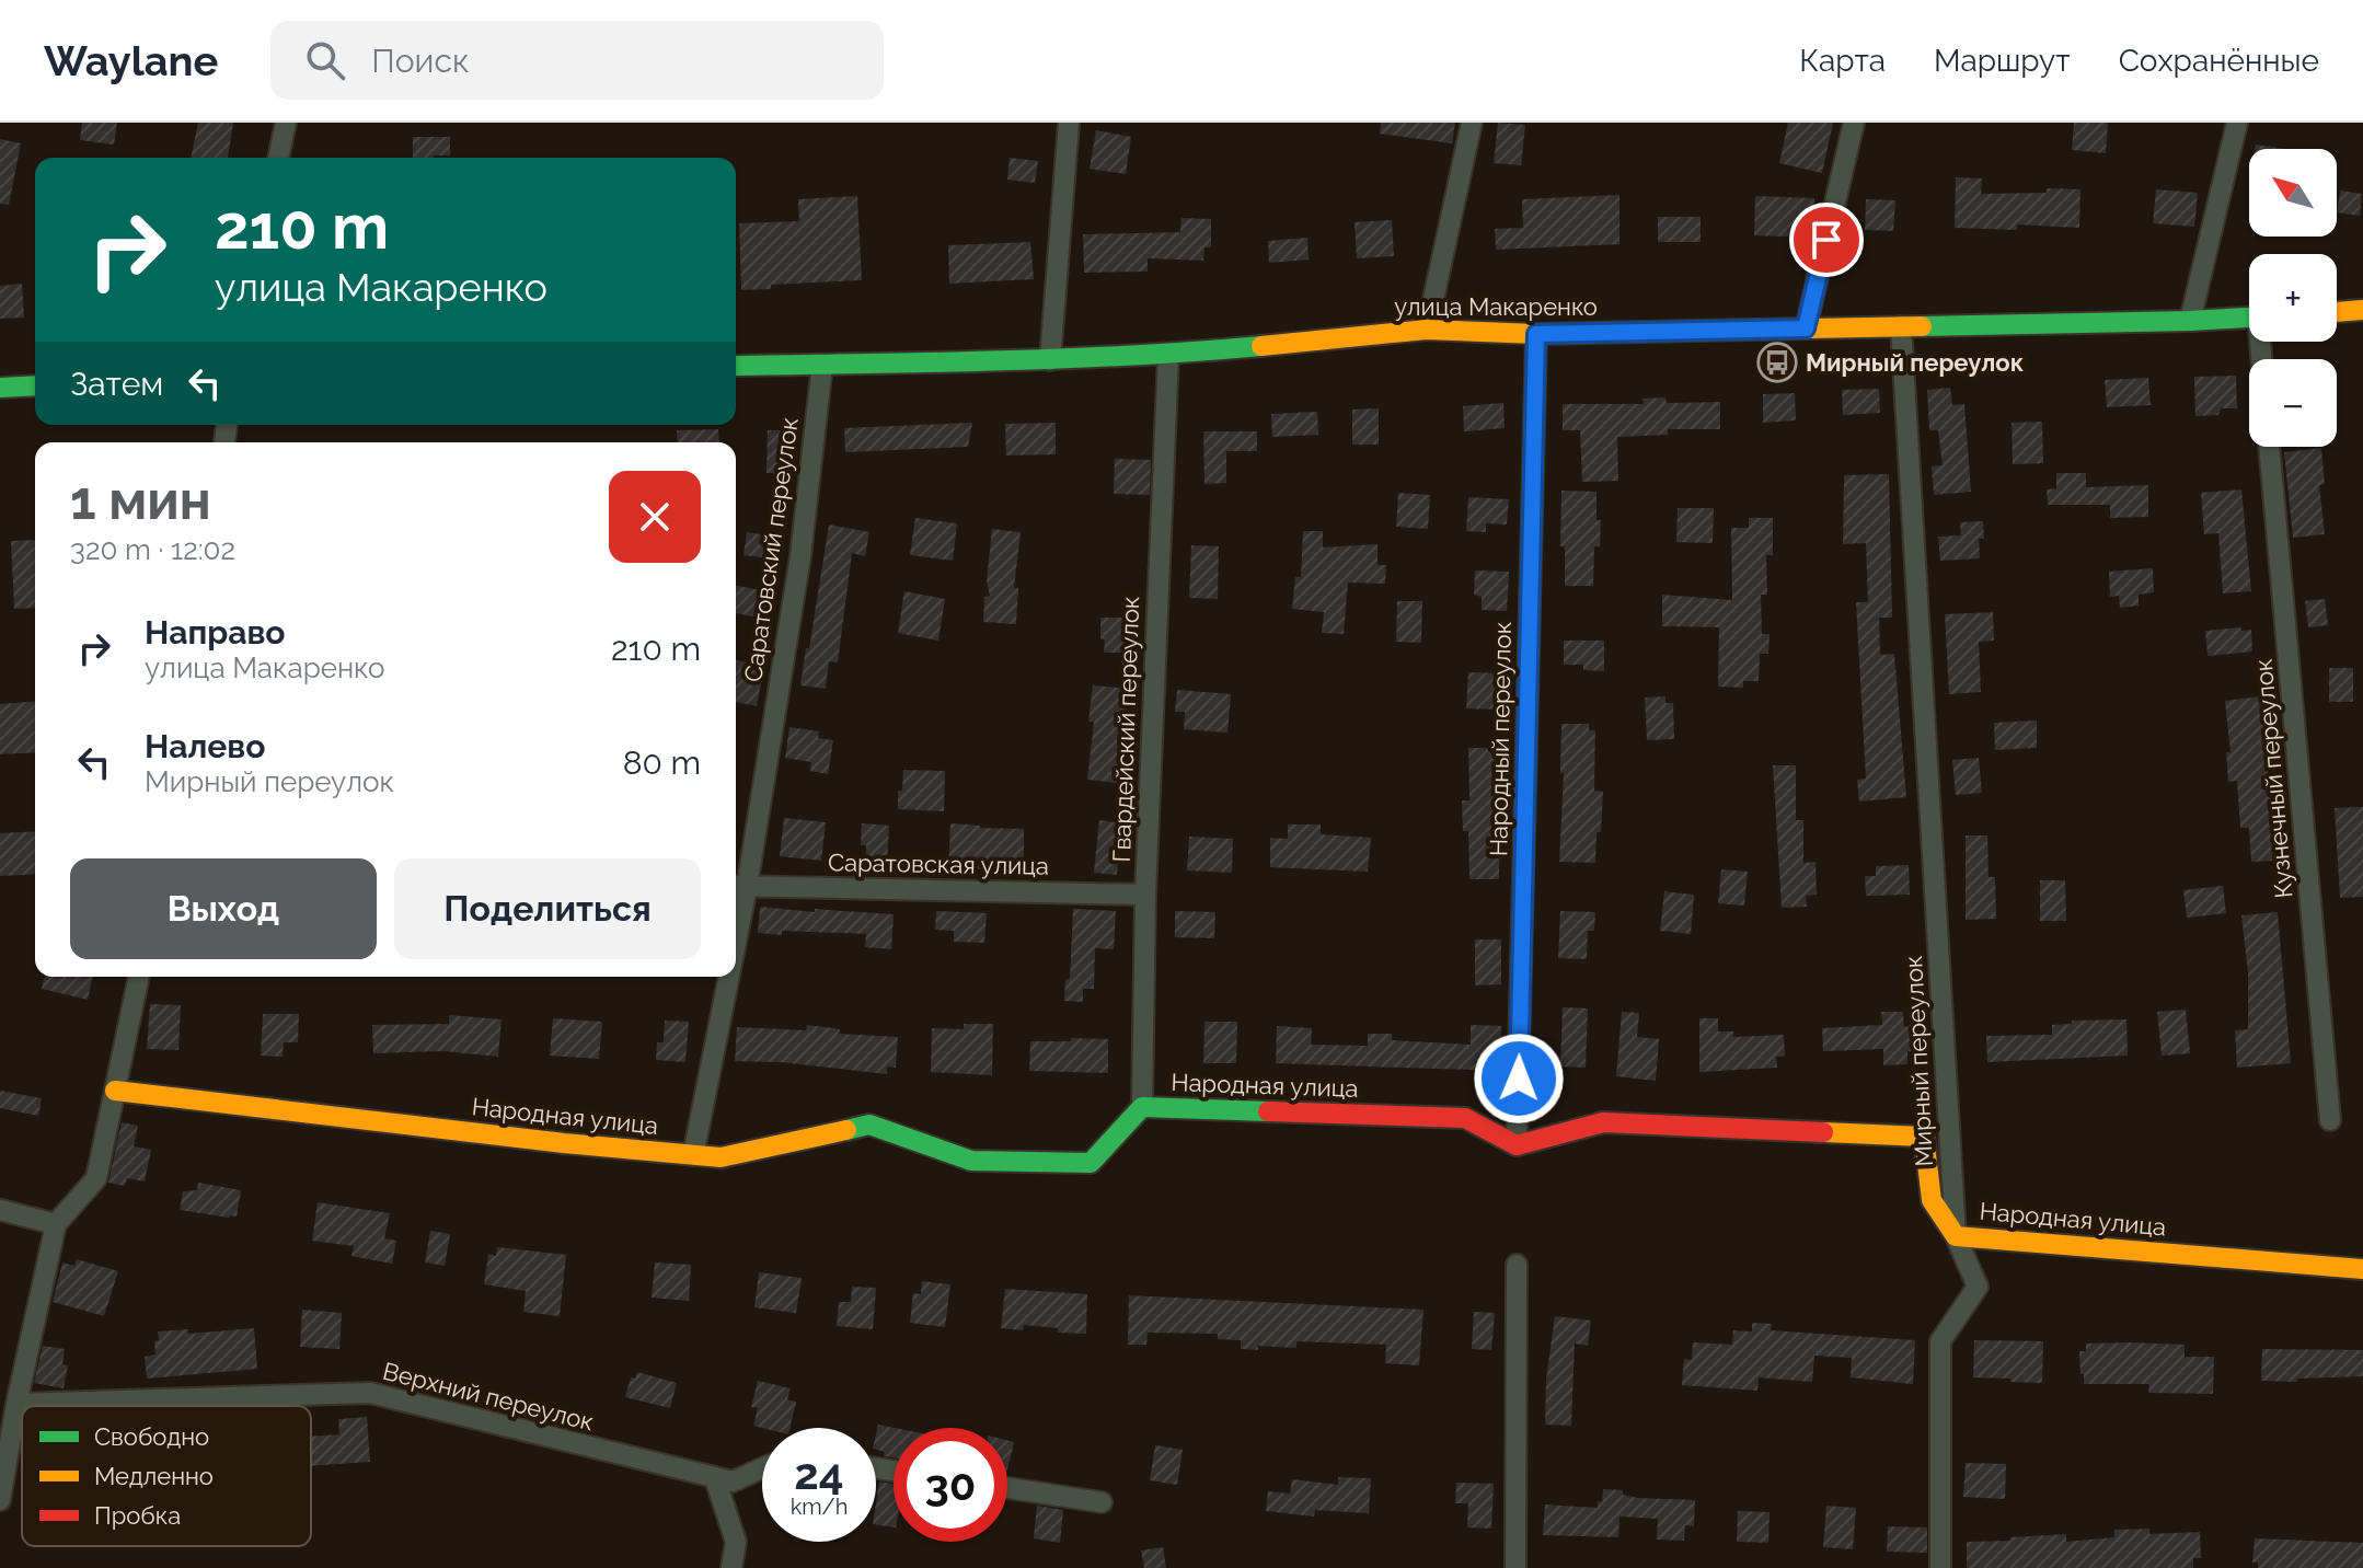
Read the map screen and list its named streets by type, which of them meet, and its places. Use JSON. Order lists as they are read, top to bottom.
{
  "streets": {
    "street": [
      "улица Макаренко",
      "Саратовский переулок",
      "Гвардейский переулок",
      "Народный переулок",
      "Кузнечный переулок",
      "Саратовская улица",
      "Мирный переулок",
      "Народная улица",
      "Верхний переулок"
    ]
  },
  "crossings": [
    ["улица Макаренко", "Саратовский переулок"],
    ["улица Макаренко", "Гвардейский переулок"],
    ["улица Макаренко", "Народный переулок"],
    ["улица Макаренко", "Мирный переулок"],
    ["Саратовский переулок", "Саратовская улица"],
    ["Саратовский переулок", "Народная улица"],
    ["Гвардейский переулок", "Саратовская улица"],
    ["Гвардейский переулок", "Народная улица"],
    ["Народный переулок", "Народная улица"],
    ["Мирный переулок", "Народная улица"]
  ],
  "places": {
    "bus stop": ["Мирный переулок"]
  },
  "legend": ["Свободно", "Медленно", "Пробка"],
  "north": "top left",
  "page": {
    "header": "Waylane",
    "search": "Поиск",
    "nav": ["Карта", "Маршрут", "Сохранённые"],
    "map_buttons": ["+", "−"],
    "turn": ["210 m", "улица Макаренко"],
    "then": "Затем",
    "heading": ["1 мин", "320 m · 12:02"],
    "list": [
      {
        "name": "Направо",
        "note": "улица Макаренко",
        "value": "210 m"
      },
      {
        "name": "Налево",
        "note": "Мирный переулок",
        "value": "80 m"
      }
    ],
    "buttons": ["Выход", "Поделиться"],
    "speed": "24 km/h",
    "limit": "30"
  }
}
